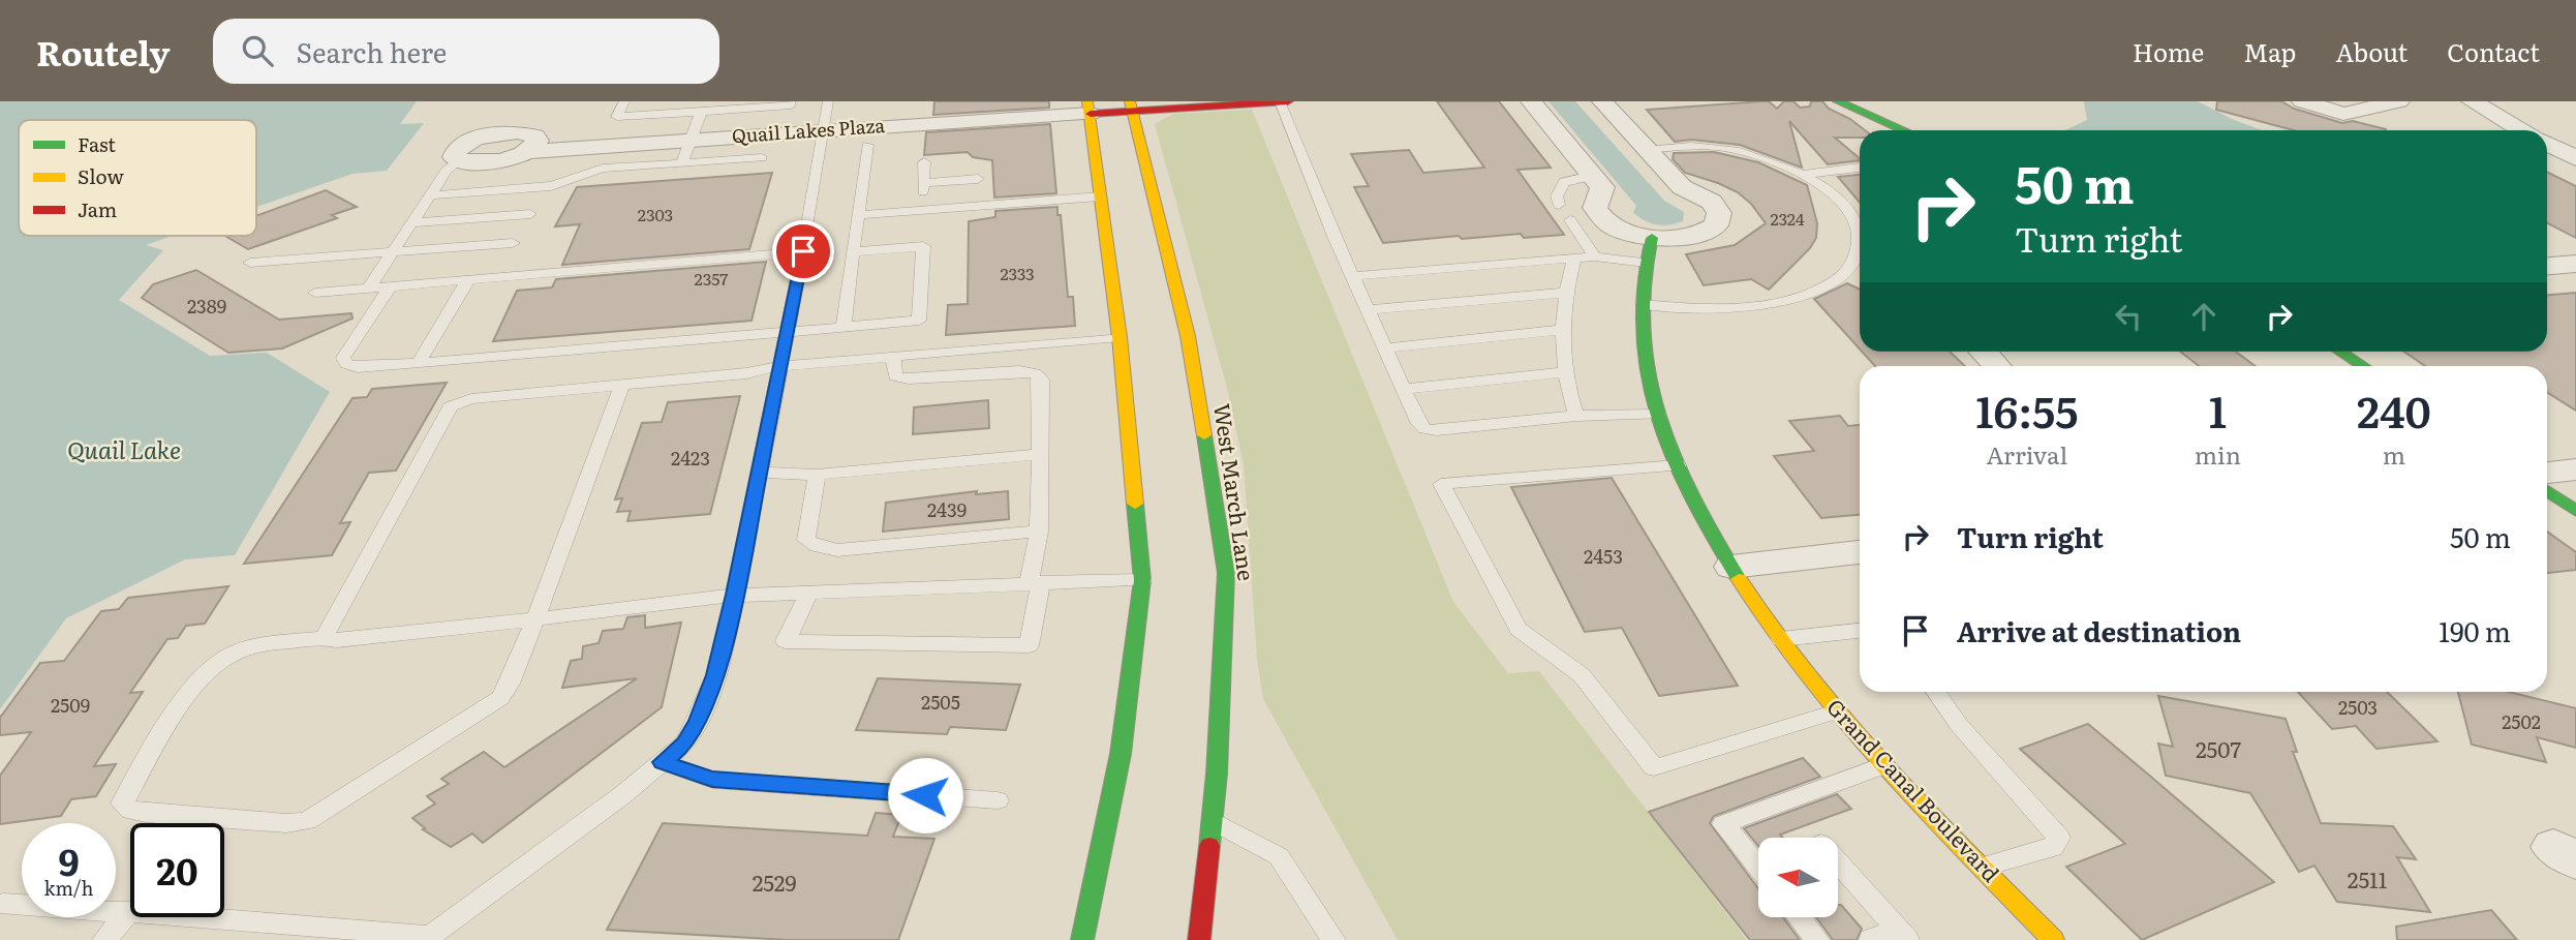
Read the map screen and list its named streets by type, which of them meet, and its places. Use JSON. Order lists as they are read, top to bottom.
{
  "streets": {
    "main road": ["West March Lane", "Grand Canal Boulevard"],
    "street": ["Quail Lakes Plaza"]
  },
  "water": ["Quail Lake"],
  "house_numbers": [
    "2303",
    "2324",
    "2333",
    "2357",
    "2389",
    "2423",
    "2439",
    "2453",
    "2505",
    "2509",
    "2503",
    "2502",
    "2507",
    "2511",
    "2529"
  ],
  "legend": ["Fast", "Slow", "Jam"],
  "north": "left",
  "page": {
    "header": "Routely",
    "search": "Search here",
    "nav": [
      "Home",
      "Map",
      "About",
      "Contact"
    ],
    "turn": ["50 m", "Turn right"],
    "eta": [
      "16:55",
      "Arrival",
      "1",
      "min",
      "240",
      "m"
    ],
    "list": [
      {
        "name": "Turn right",
        "value": "50 m"
      },
      {
        "name": "Arrive at destination",
        "value": "190 m"
      }
    ],
    "speed": "9 km/h",
    "limit": "20"
  }
}
